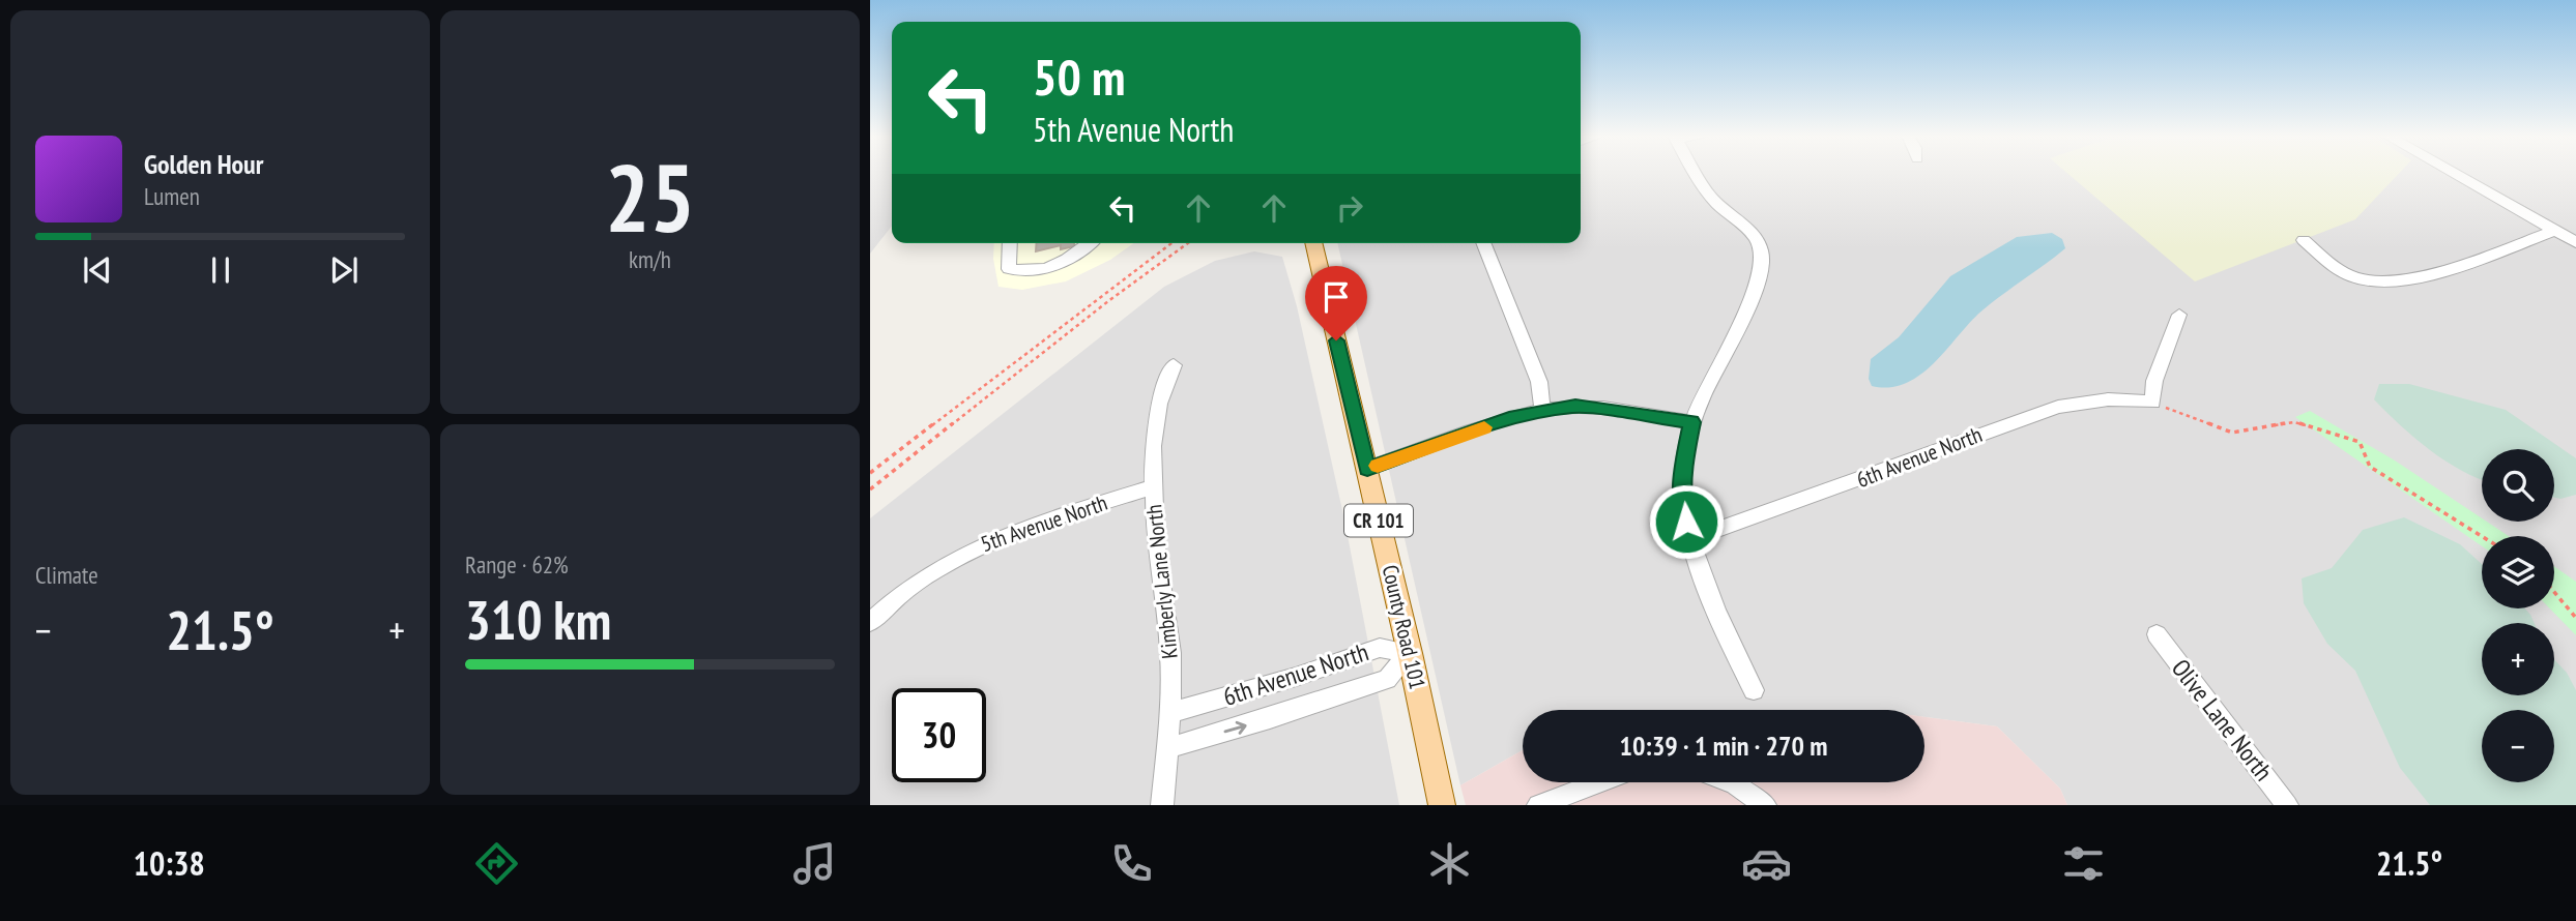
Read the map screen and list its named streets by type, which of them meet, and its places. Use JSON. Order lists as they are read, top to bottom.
{
  "streets": {
    "main road": ["CR 101", "County Road 101"],
    "street": [
      "6th Avenue North",
      "5th Avenue North",
      "Kimberly Lane North",
      "Olive Lane North"
    ]
  },
  "crossings": [
    ["6th Avenue North", "Kimberly Lane North"],
    ["6th Avenue North", "County Road 101"],
    ["5th Avenue North", "Kimberly Lane North"]
  ],
  "page": {
    "tile": [
      ["25", "km/h"],
      "Climate",
      ["Range · 62%", "310 km"]
    ],
    "turn": ["50 m", "5th Avenue North"],
    "song": ["Golden Hour", "Lumen"],
    "map_buttons": ["+", "−"],
    "heat": ["−", "21.5°", "+"],
    "limit": "30",
    "trip": "10:39 · 1 min · 270 m",
    "tabs": ["10:38", "21.5°"]
  }
}
